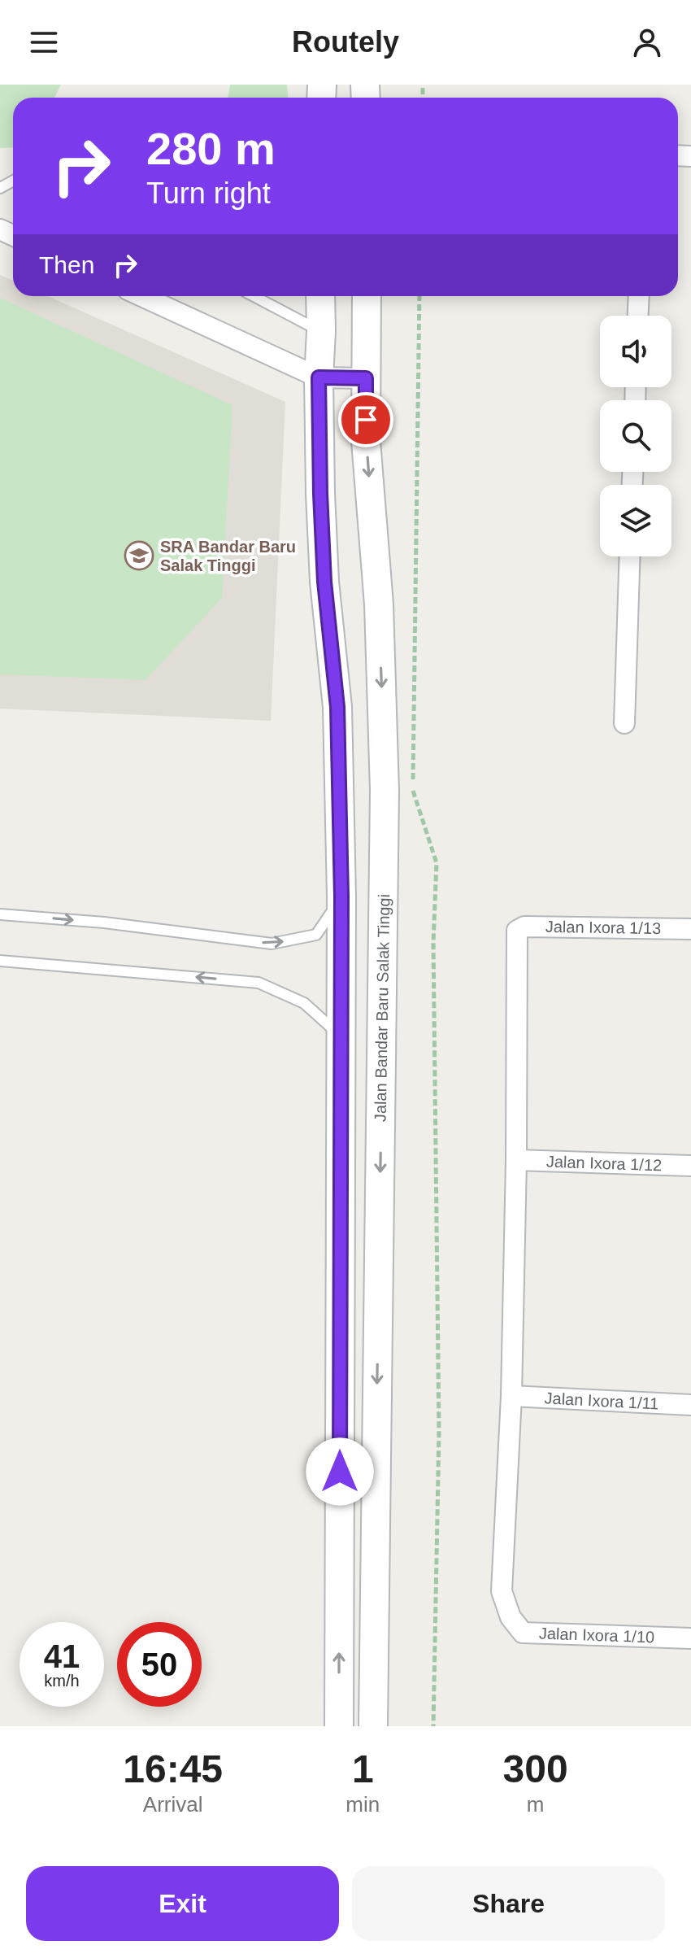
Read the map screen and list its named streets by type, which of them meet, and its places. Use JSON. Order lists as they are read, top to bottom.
{
  "streets": {
    "main road": ["Jalan Bandar Baru Salak Tinggi"],
    "street": [
      "Jalan Ixora 1/13",
      "Jalan Ixora 1/12",
      "Jalan Ixora 1/11",
      "Jalan Ixora 1/10"
    ]
  },
  "crossings": [
    ["Jalan Ixora 1/13", "Jalan Ixora 1/12"],
    ["Jalan Ixora 1/11", "Jalan Ixora 1/10"]
  ],
  "places": {
    "school or university": ["SRA Bandar Baru Salak Tinggi"]
  },
  "page": {
    "header": "Routely",
    "turn": ["280 m", "Turn right"],
    "then": "Then",
    "speed": "41 km/h",
    "limit": "50",
    "eta": [
      "16:45",
      "Arrival",
      "1",
      "min",
      "300",
      "m"
    ],
    "buttons": ["Exit", "Share"]
  }
}
